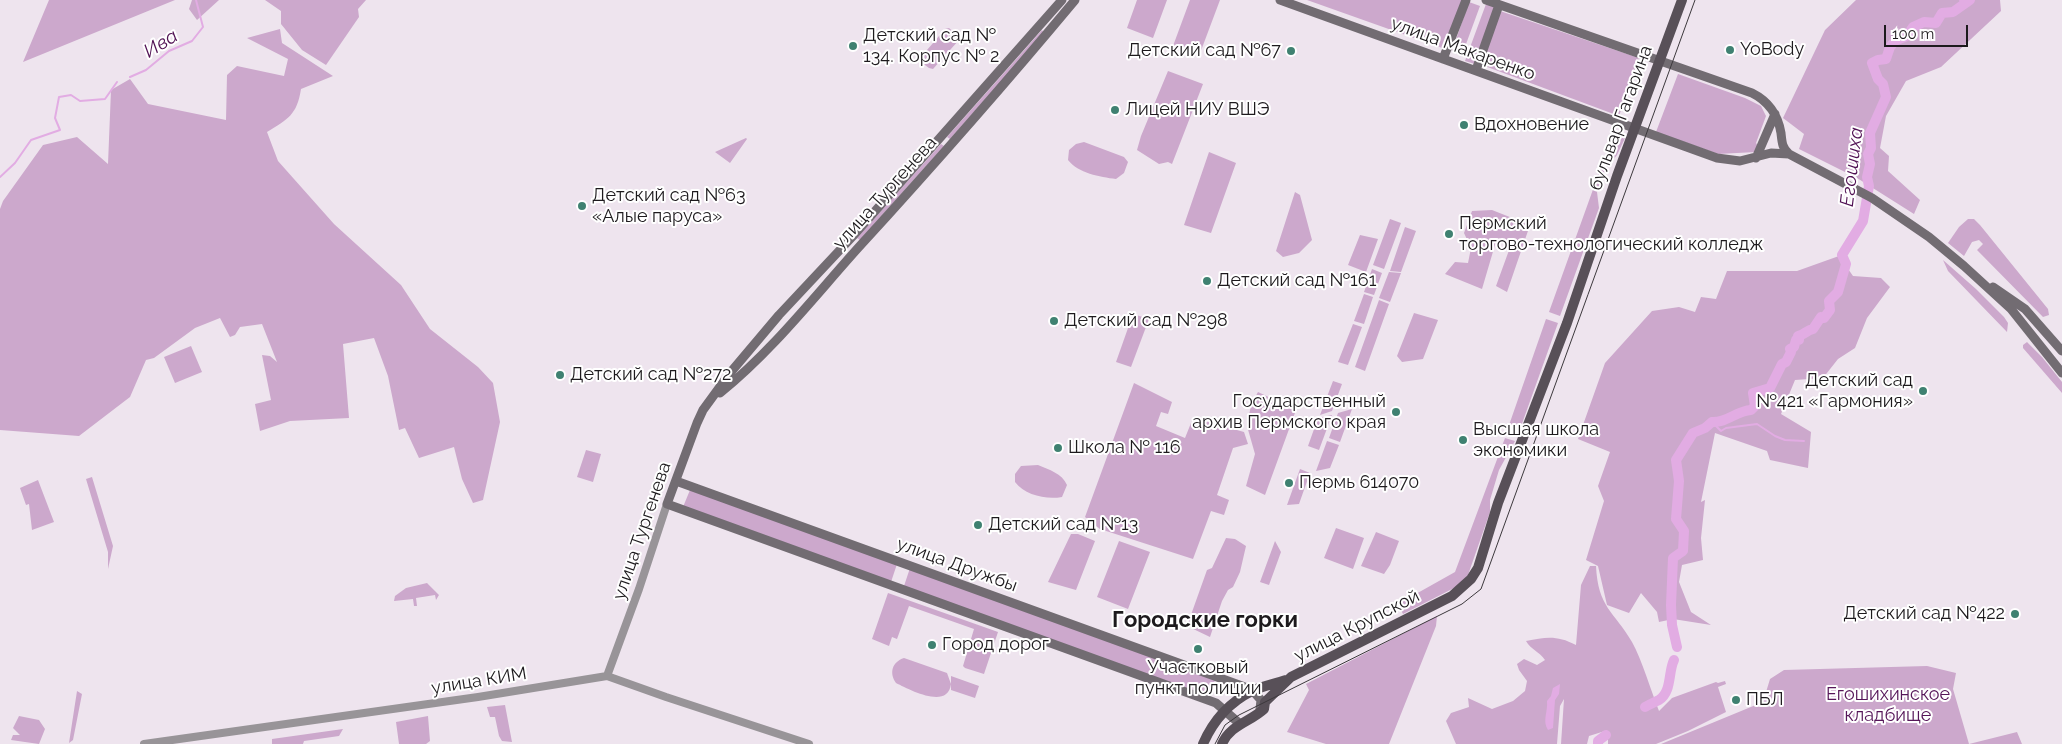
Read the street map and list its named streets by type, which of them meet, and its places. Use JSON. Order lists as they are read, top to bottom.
{
  "streets": {
    "main road": [
      "улица Макаренко",
      "бульвар Гагарина",
      "улица Тургенева",
      "улица Дружбы",
      "улица Крупской"
    ],
    "street": ["улица КИМ"]
  },
  "crossings": [
    ["улица Макаренко", "бульвар Гагарина"],
    ["бульвар Гагарина", "улица Крупской"],
    ["улица Тургенева", "улица Дружбы"],
    ["улица Тургенева", "улица КИМ"],
    ["улица Дружбы", "улица Крупской"]
  ],
  "districts": ["Городские горки"],
  "water": ["Ива", "Егошиха"],
  "parks": ["Егошихинское кладбище"],
  "places": [
    "Детский сад № 134. Корпус № 2",
    "YoBody",
    "Детский сад №67",
    "Лицей НИУ ВШЭ",
    "Вдохновение",
    "Детский сад №63 «Алые паруса»",
    "Пермский торгово-технологический колледж",
    "Детский сад №161",
    "Детский сад №298",
    "Детский сад №272",
    "Детский сад №421 «Гармония»",
    "Государственный архив Пермского края",
    "Высшая школа экономики",
    "Школа № 116",
    "Пермь 614070",
    "Детский сад №13",
    "Детский сад №422",
    "Город дорог",
    "Участковый пункт полиции",
    "ПБЛ"
  ],
  "scale_bar": "100 m"
}
